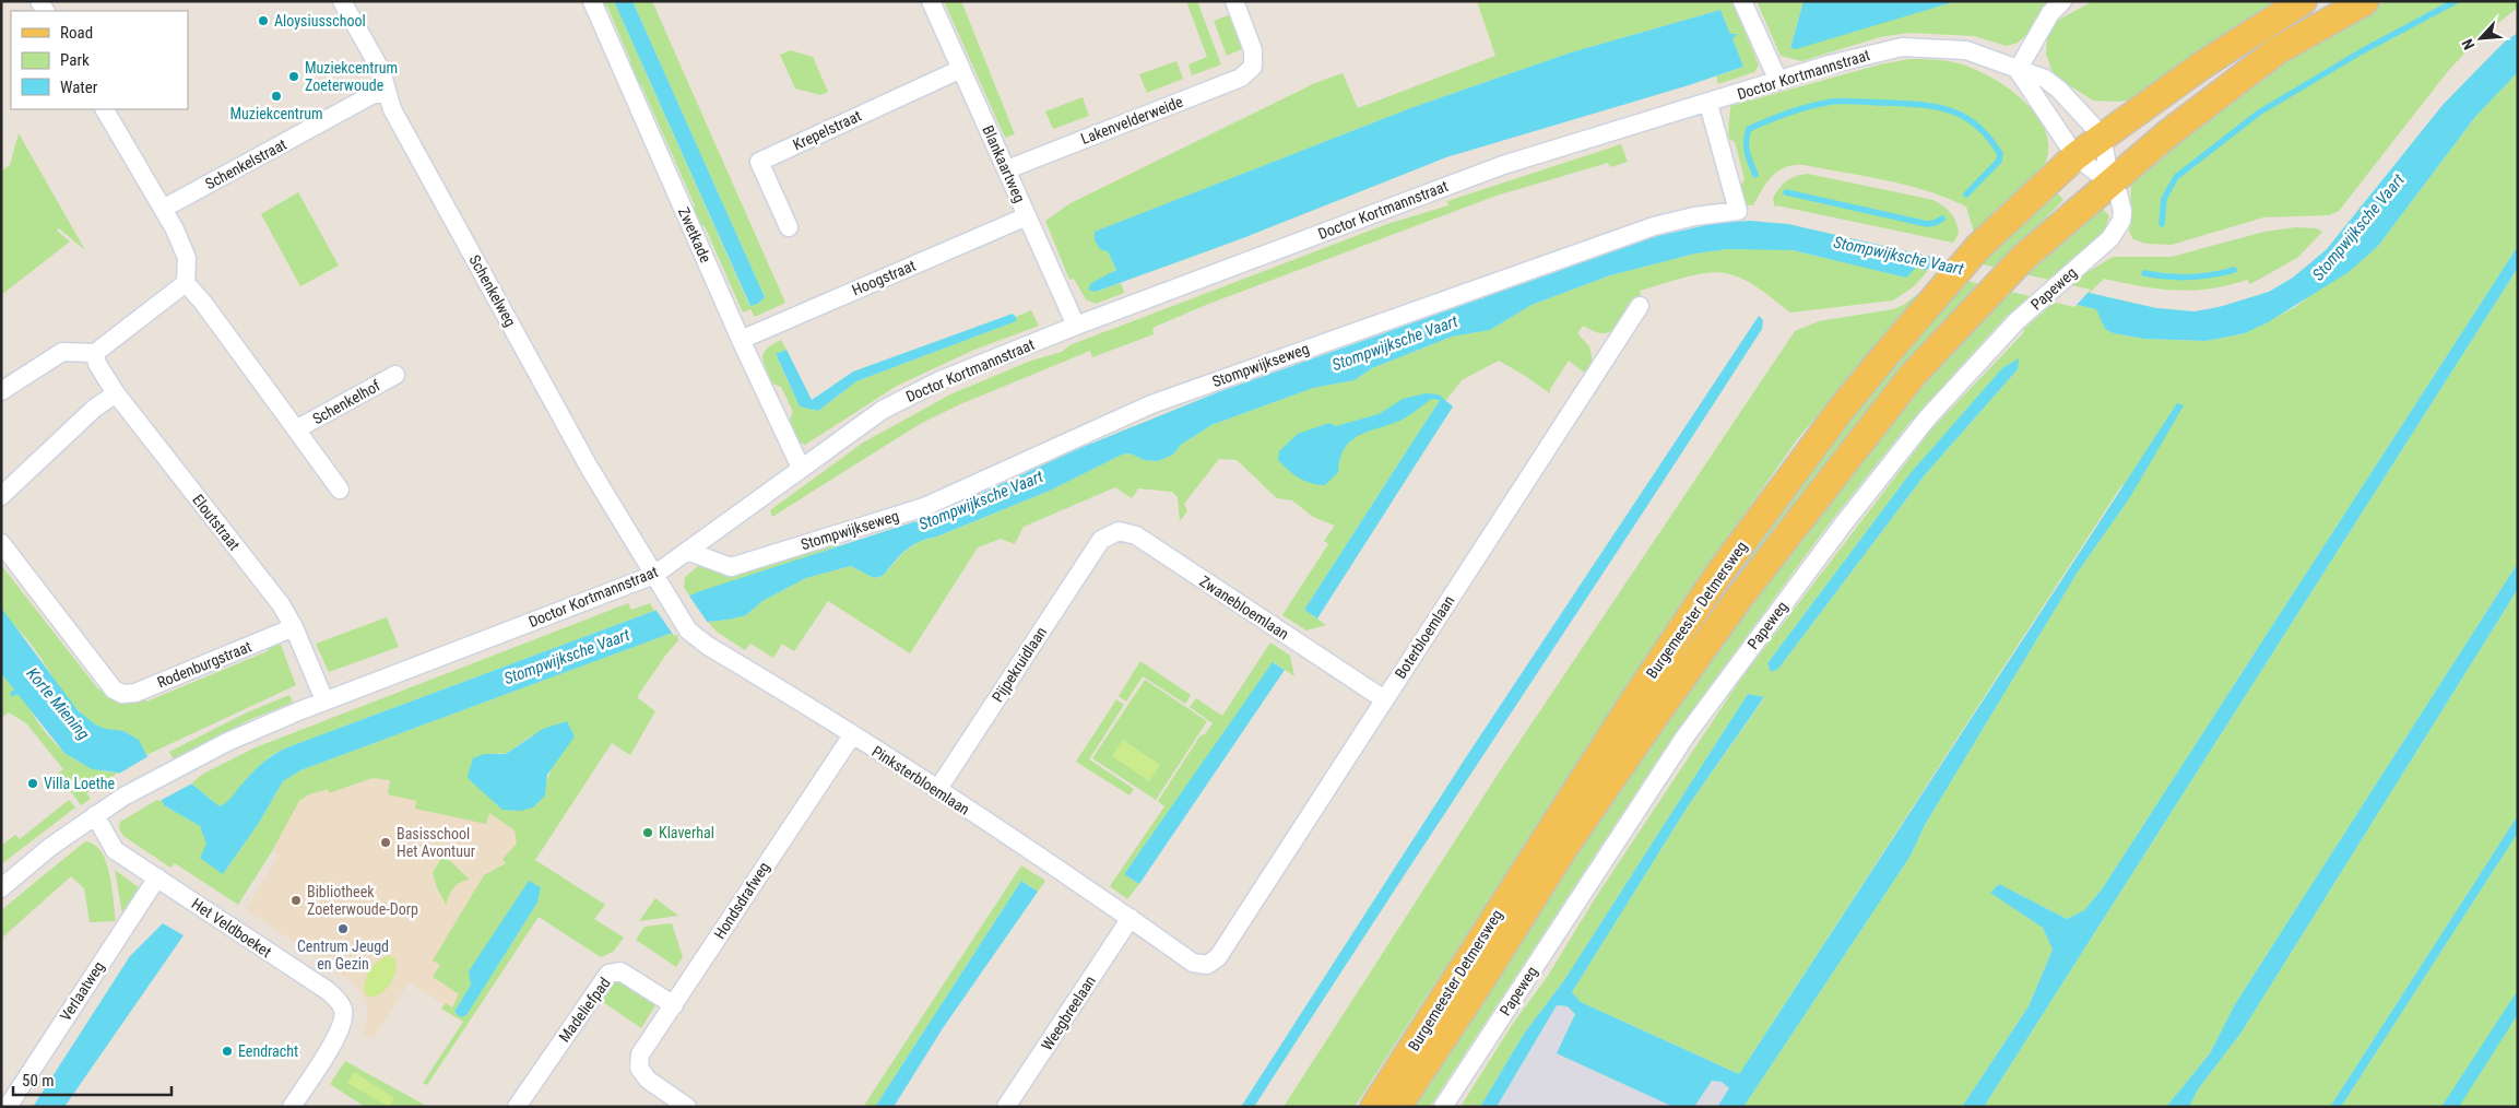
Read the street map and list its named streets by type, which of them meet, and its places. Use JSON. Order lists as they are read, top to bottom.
{
  "streets": {
    "main road": ["Burgemeester Detmersweg"],
    "street": [
      "Doctor Kortmannstraat",
      "Lakenvelderweide",
      "Krepelstraat",
      "Schenkelstraat",
      "Blankaartweg",
      "Zwetkade",
      "Hoogstraat",
      "Papeweg",
      "Schenkelweg",
      "Stompwijkseweg",
      "Schenkelhof",
      "Eloutstraat",
      "Zwanebloemlaan",
      "Boterbloemlaan",
      "Rodenburgstraat",
      "Pijpekruidlaan",
      "Pinksterbloemlaan",
      "Hondsdrafweg",
      "Het Veldboeket",
      "Verlaatweg",
      "Madeliefpad",
      "Weegbreelaan"
    ]
  },
  "crossings": [
    ["Doctor Kortmannstraat", "Blankaartweg"],
    ["Doctor Kortmannstraat", "Zwetkade"],
    ["Doctor Kortmannstraat", "Schenkelweg"],
    ["Doctor Kortmannstraat", "Stompwijkseweg"],
    ["Doctor Kortmannstraat", "Eloutstraat"],
    ["Doctor Kortmannstraat", "Pinksterbloemlaan"],
    ["Doctor Kortmannstraat", "Het Veldboeket"],
    ["Lakenvelderweide", "Blankaartweg"],
    ["Krepelstraat", "Blankaartweg"],
    ["Schenkelstraat", "Schenkelweg"],
    ["Blankaartweg", "Hoogstraat"],
    ["Zwetkade", "Hoogstraat"],
    ["Papeweg", "Burgemeester Detmersweg"],
    ["Schenkelweg", "Pinksterbloemlaan"],
    ["Eloutstraat", "Rodenburgstraat"],
    ["Zwanebloemlaan", "Boterbloemlaan"],
    ["Zwanebloemlaan", "Pijpekruidlaan"],
    ["Boterbloemlaan", "Pinksterbloemlaan"],
    ["Pijpekruidlaan", "Pinksterbloemlaan"],
    ["Pinksterbloemlaan", "Hondsdrafweg"],
    ["Pinksterbloemlaan", "Weegbreelaan"],
    ["Hondsdrafweg", "Madeliefpad"],
    ["Het Veldboeket", "Verlaatweg"]
  ],
  "water": ["Stompwijksche Vaart", "Korte Miening"],
  "places": [
    "Aloysiusschool",
    "Muziekcentrum Zoeterwoude",
    "Muziekcentrum",
    "Villa Loethe",
    "Klaverhal",
    "Basisschool Het Avontuur",
    "Bibliotheek Zoeterwoude-Dorp",
    "Centrum Jeugd en Gezin",
    "Eendracht"
  ],
  "legend": ["Road", "Park", "Water"],
  "scale_bar": "50 m",
  "north": "bottom left"
}
